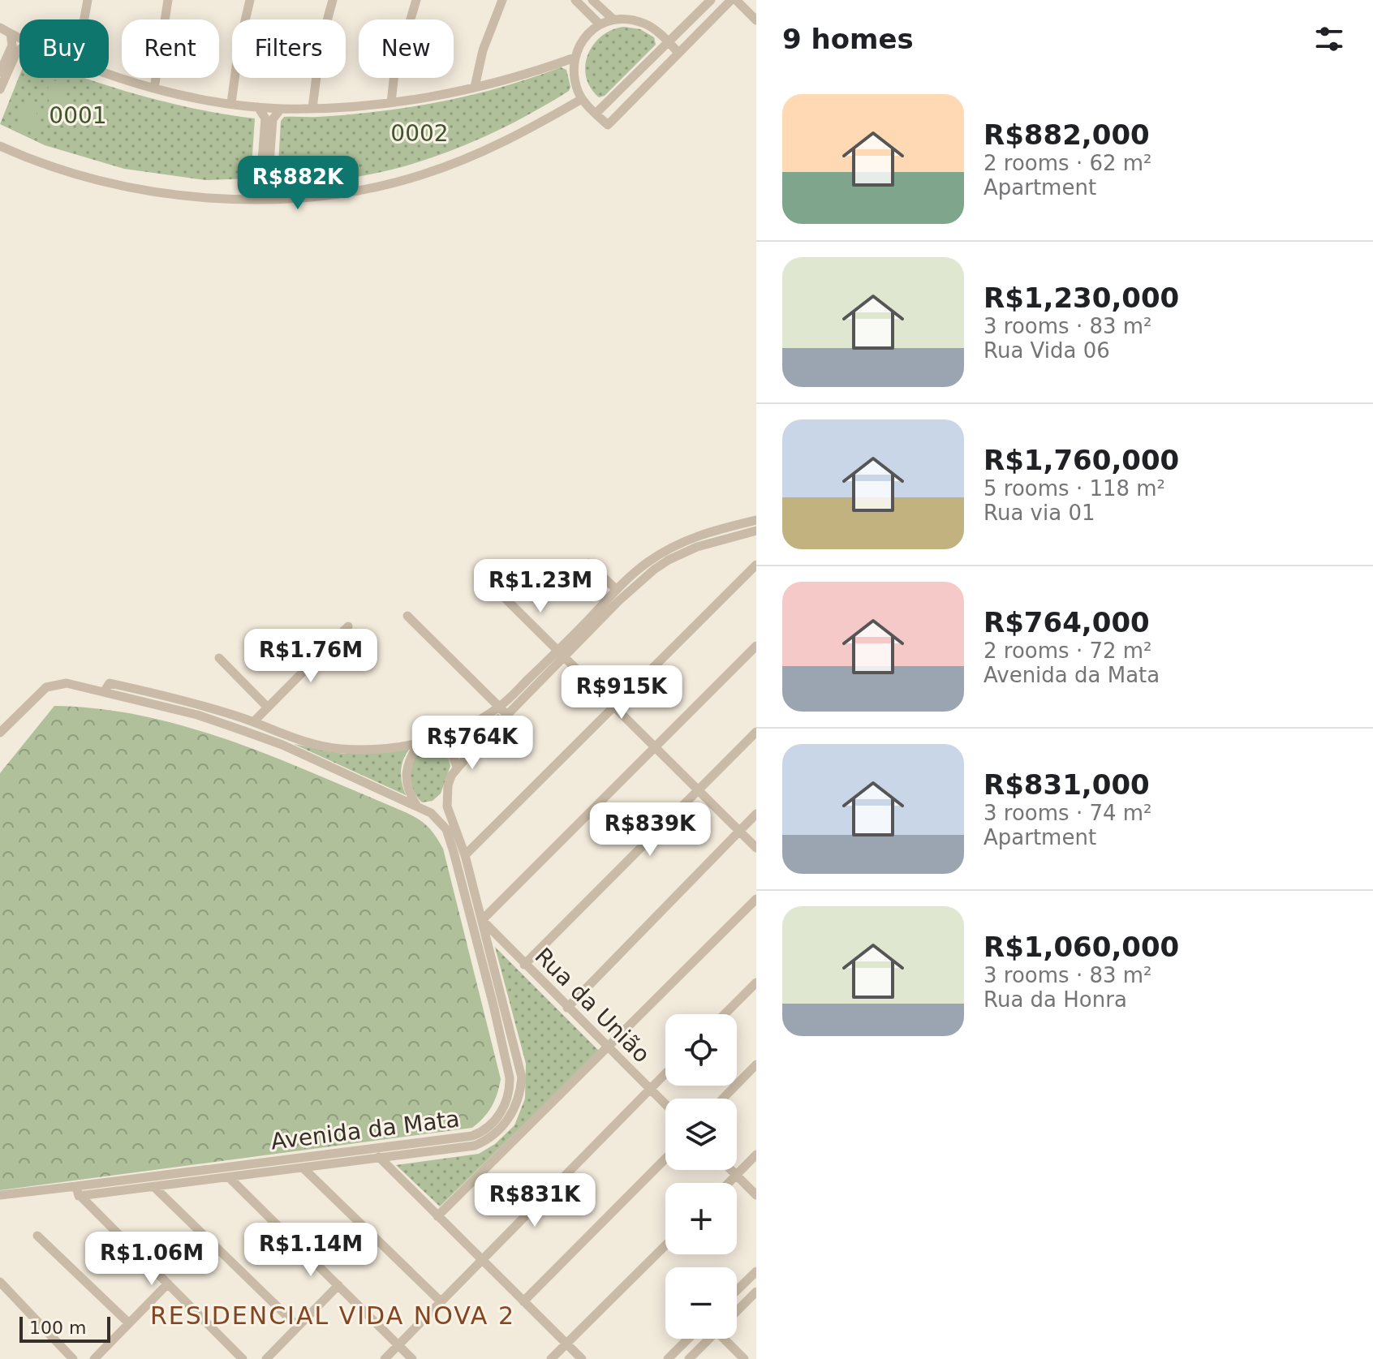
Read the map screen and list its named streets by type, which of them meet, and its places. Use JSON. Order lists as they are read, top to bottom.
{
  "streets": {
    "street": ["Rua da União", "Avenida da Mata"]
  },
  "crossings": [
    ["Rua da União", "Avenida da Mata"]
  ],
  "districts": ["RESIDENCIAL VIDA NOVA 2"],
  "parks": ["0001", "0002"],
  "scale_bar": "100 m",
  "page": {
    "heading": "9 homes",
    "chip": [
      "Buy",
      "Rent",
      "Filters",
      "New"
    ],
    "list": [
      {
        "name": "R$882,000",
        "note": "2 rooms · 62 m² · Apartment"
      },
      {
        "name": "R$1,230,000",
        "note": "3 rooms · 83 m² · Rua Vida 06"
      },
      {
        "name": "R$1,760,000",
        "note": "5 rooms · 118 m² · Rua via 01"
      },
      {
        "name": "R$764,000",
        "note": "2 rooms · 72 m² · Avenida da Mata"
      },
      {
        "name": "R$831,000",
        "note": "3 rooms · 74 m² · Apartment"
      },
      {
        "name": "R$1,060,000",
        "note": "3 rooms · 83 m² · Rua da Honra"
      }
    ],
    "price": [
      "R$882K",
      "R$1.23M",
      "R$1.76M",
      "R$915K",
      "R$764K",
      "R$839K",
      "R$831K",
      "R$1.14M",
      "R$1.06M"
    ],
    "map_buttons": ["+", "−"],
    "scale": "100 m"
  }
}
